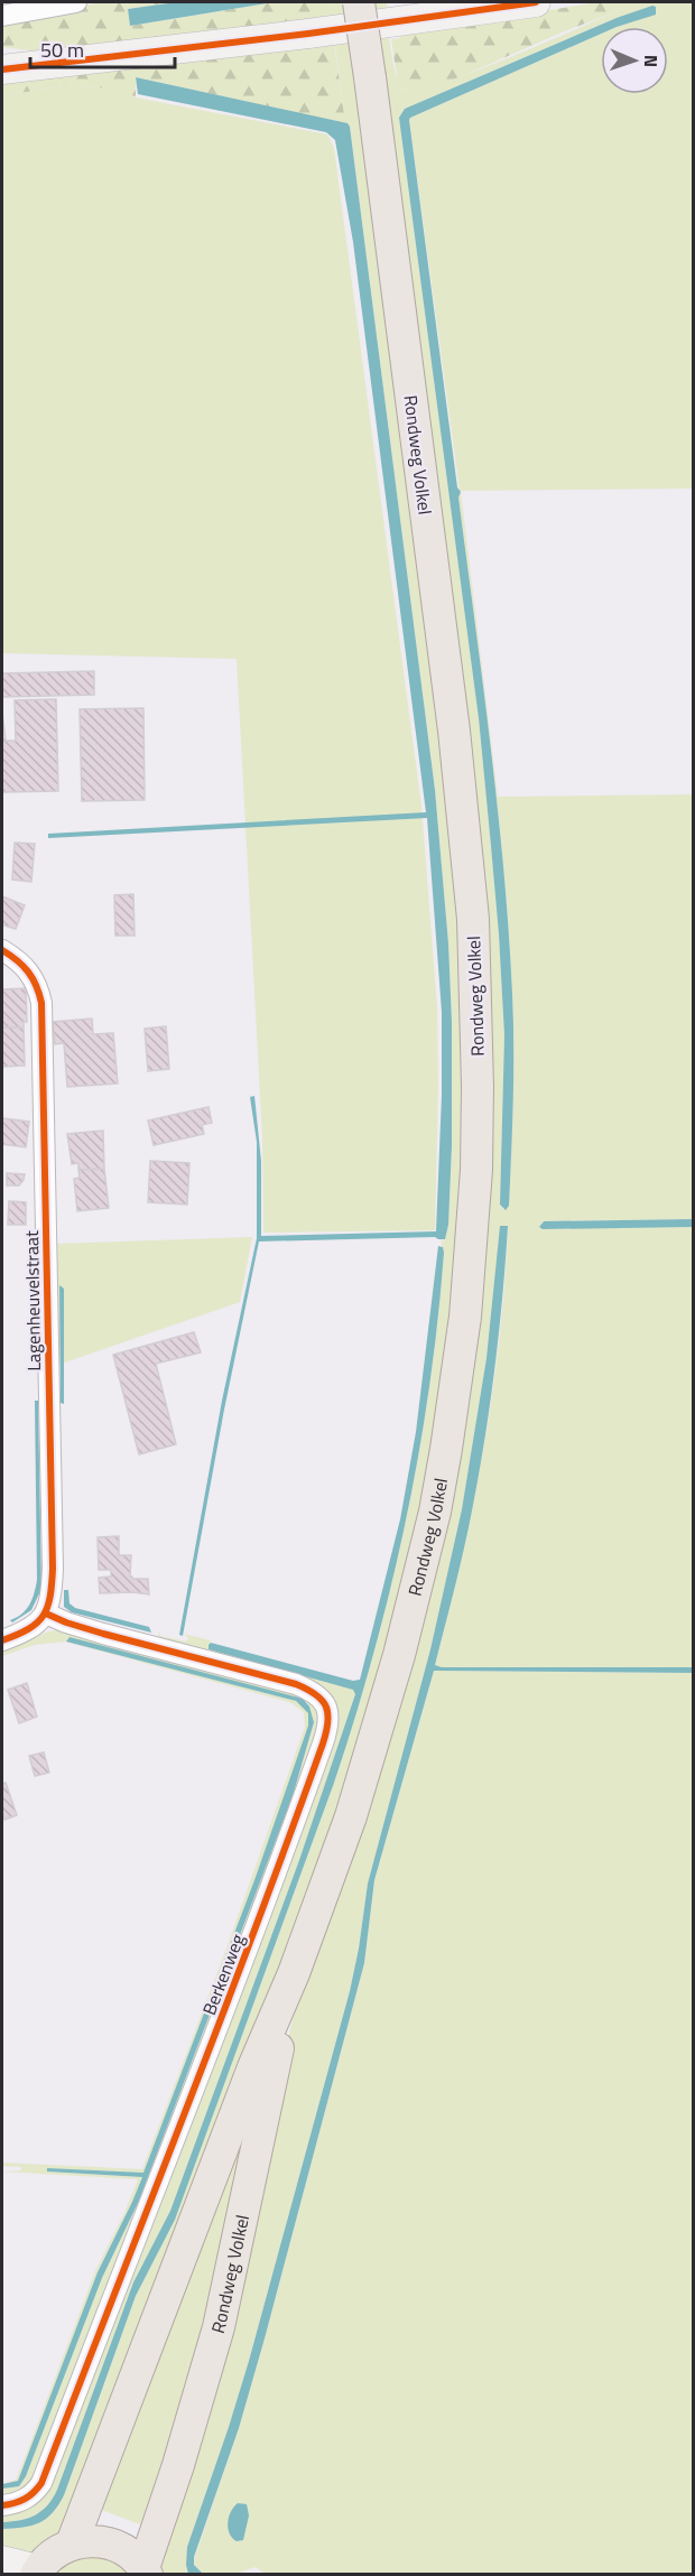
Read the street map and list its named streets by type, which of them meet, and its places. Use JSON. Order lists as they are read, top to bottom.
{
  "streets": {
    "main road": ["Rondweg Volkel"],
    "street": ["Lagenheuvelstraat", "Berkenweg"]
  },
  "crossings": [
    ["Lagenheuvelstraat", "Berkenweg"]
  ],
  "scale_bar": "50 m",
  "north": "right"
}
